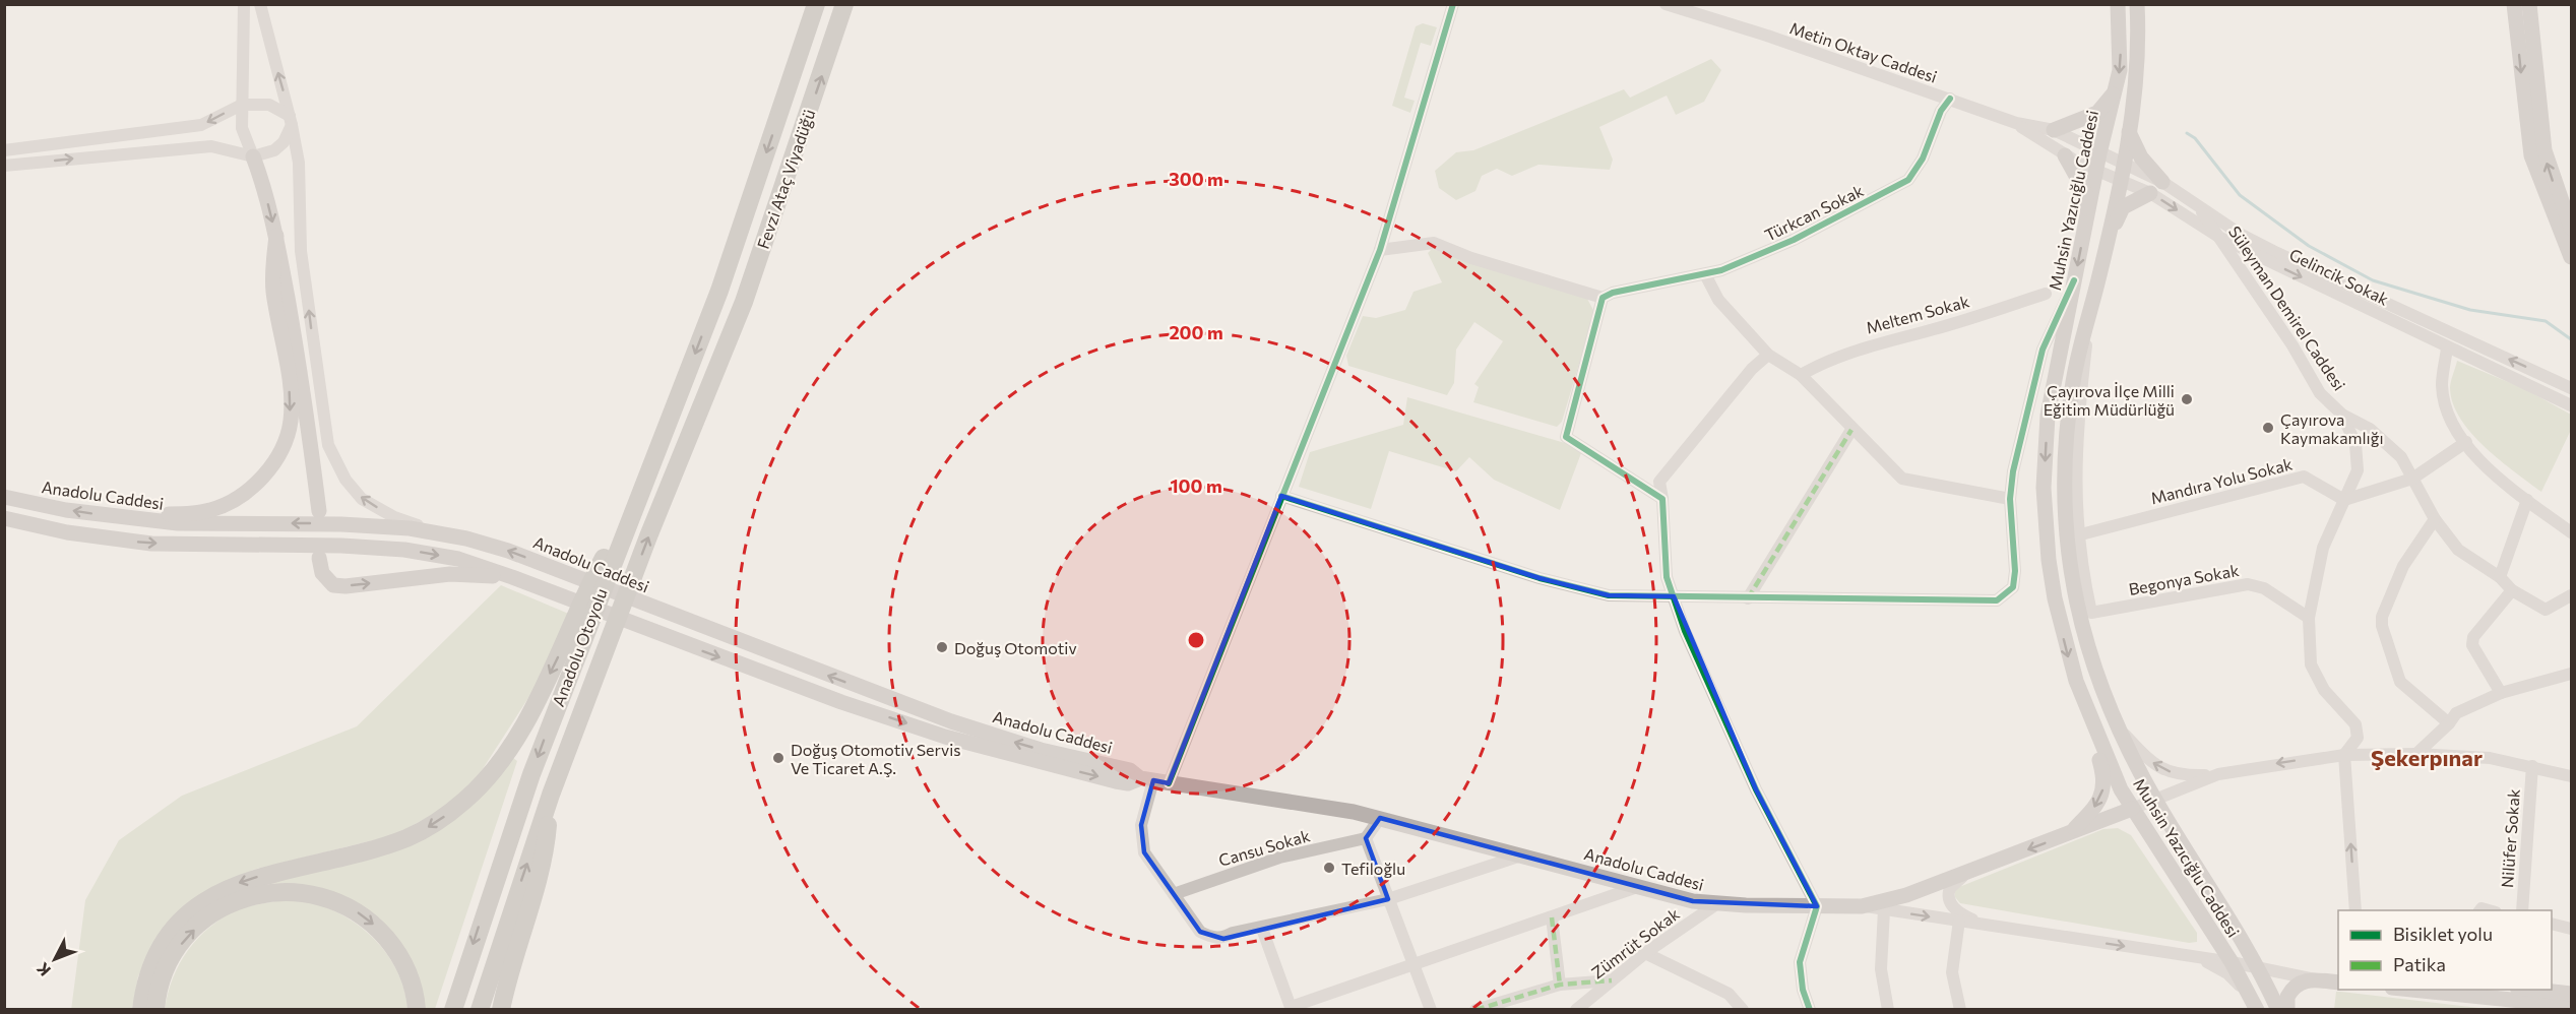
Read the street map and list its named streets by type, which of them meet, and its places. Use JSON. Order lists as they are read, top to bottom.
{
  "streets": {
    "highway": ["Fevzi Ataç Viyadüğü", "Anadolu Otoyolu"],
    "main road": ["Muhsin Yazıcığlu Caddesi", "Anadolu Caddesi"],
    "street": [
      "Metin Oktay Caddesi",
      "Türkcan Sokak",
      "Gelincik Sokak",
      "Süleyman Demirel Caddesi",
      "Meltem Sokak",
      "Mandıra Yolu Sokak",
      "Begonya Sokak",
      "Nilüfer Sokak",
      "Cansu Sokak",
      "Zümrüt Sokak"
    ]
  },
  "crossings": [
    ["Metin Oktay Caddesi", "Muhsin Yazıcığlu Caddesi"],
    ["Metin Oktay Caddesi", "Türkcan Sokak"],
    ["Metin Oktay Caddesi", "Gelincik Sokak"],
    ["Fevzi Ataç Viyadüğü", "Anadolu Otoyolu"],
    ["Muhsin Yazıcığlu Caddesi", "Gelincik Sokak"],
    ["Muhsin Yazıcığlu Caddesi", "Mandıra Yolu Sokak"],
    ["Muhsin Yazıcığlu Caddesi", "Anadolu Caddesi"],
    ["Muhsin Yazıcığlu Caddesi", "Begonya Sokak"],
    ["Gelincik Sokak", "Süleyman Demirel Caddesi"],
    ["Süleyman Demirel Caddesi", "Mandıra Yolu Sokak"],
    ["Süleyman Demirel Caddesi", "Begonya Sokak"],
    ["Anadolu Caddesi", "Zümrüt Sokak"]
  ],
  "districts": ["Şekerpınar"],
  "places": [
    "Çayırova İlçe Milli Eğitim Müdürlüğü",
    "Çayırova Kaymakamlığı",
    "Doğuş Otomotiv",
    "Doğuş Otomotiv Servis Ve Ticaret A.Ş.",
    "Tefiloğlu"
  ],
  "legend": ["Bisiklet yolu", "Patika"],
  "north": "bottom left",
  "rings": ["300 m", "200 m", "100 m"]
}
